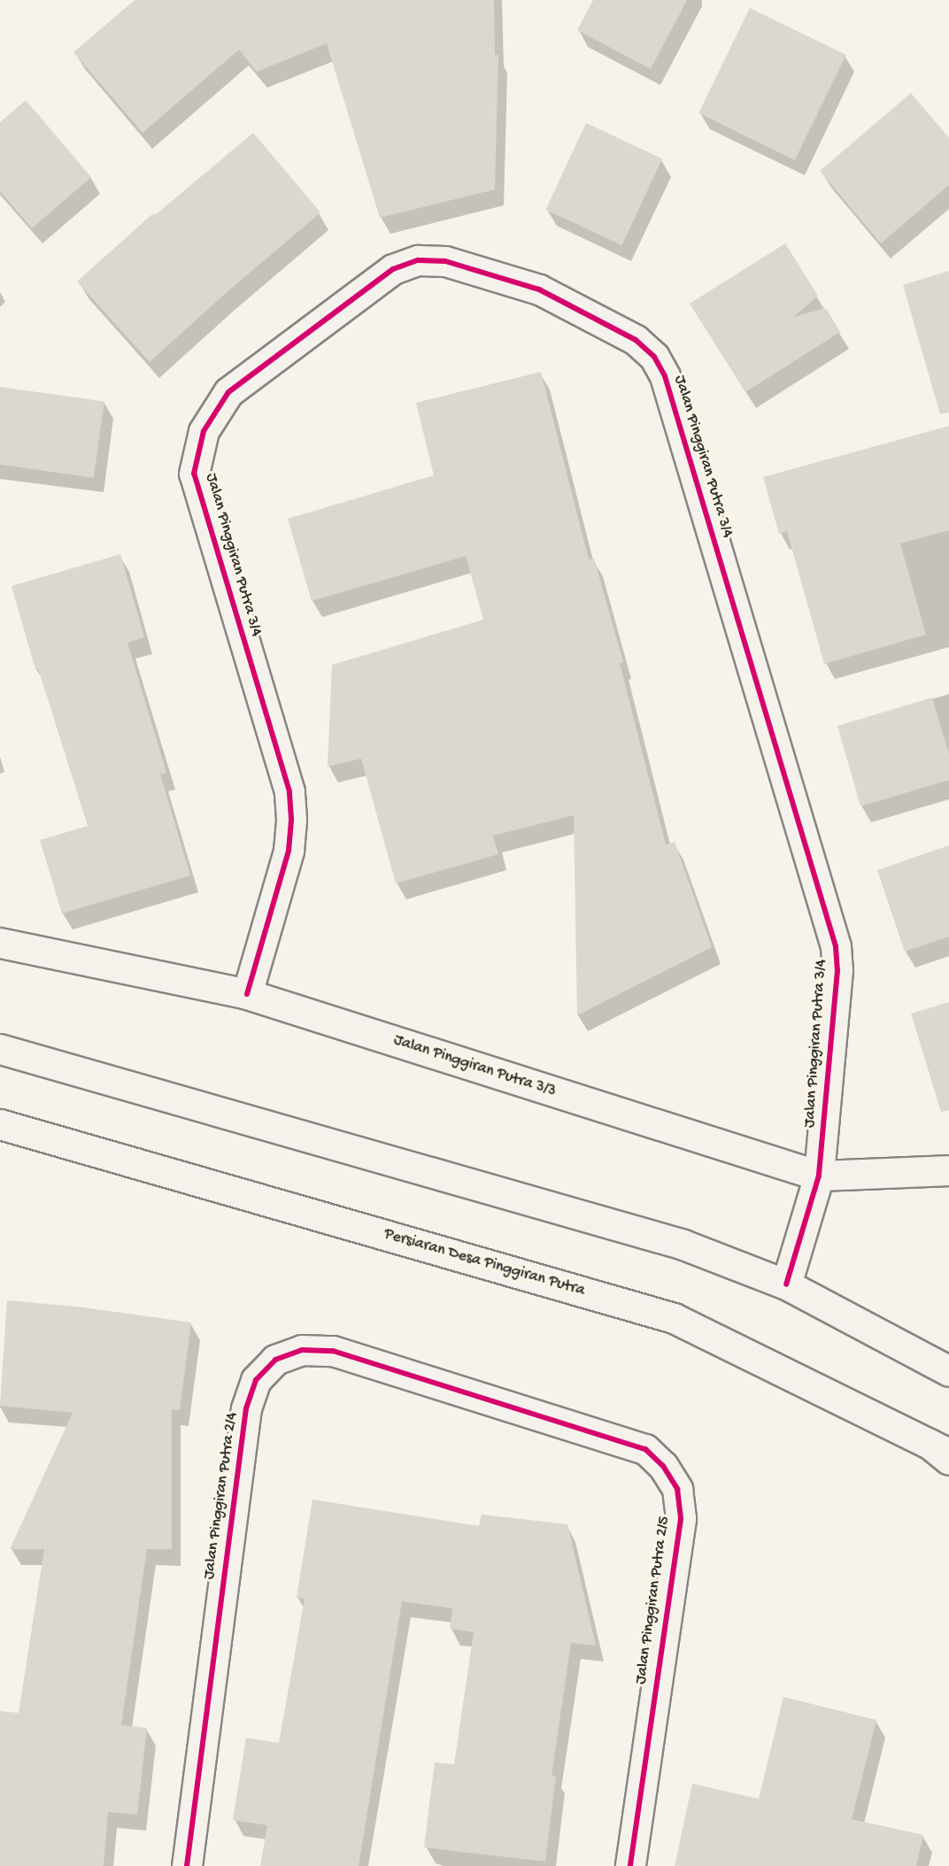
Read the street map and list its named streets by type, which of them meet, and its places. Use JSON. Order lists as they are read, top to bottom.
{
  "streets": {
    "street": [
      "Jalan Pinggiran Putra 3/4",
      "Jalan Pinggiran Putra 3/3",
      "Persiaran Desa Pinggiran Putra",
      "Jalan Pinggiran Putra 2/4",
      "Jalan Pinggiran Putra 2/5"
    ]
  },
  "crossings": [
    ["Jalan Pinggiran Putra 3/4", "Jalan Pinggiran Putra 3/3"],
    ["Jalan Pinggiran Putra 2/4", "Jalan Pinggiran Putra 2/5"]
  ]
}
